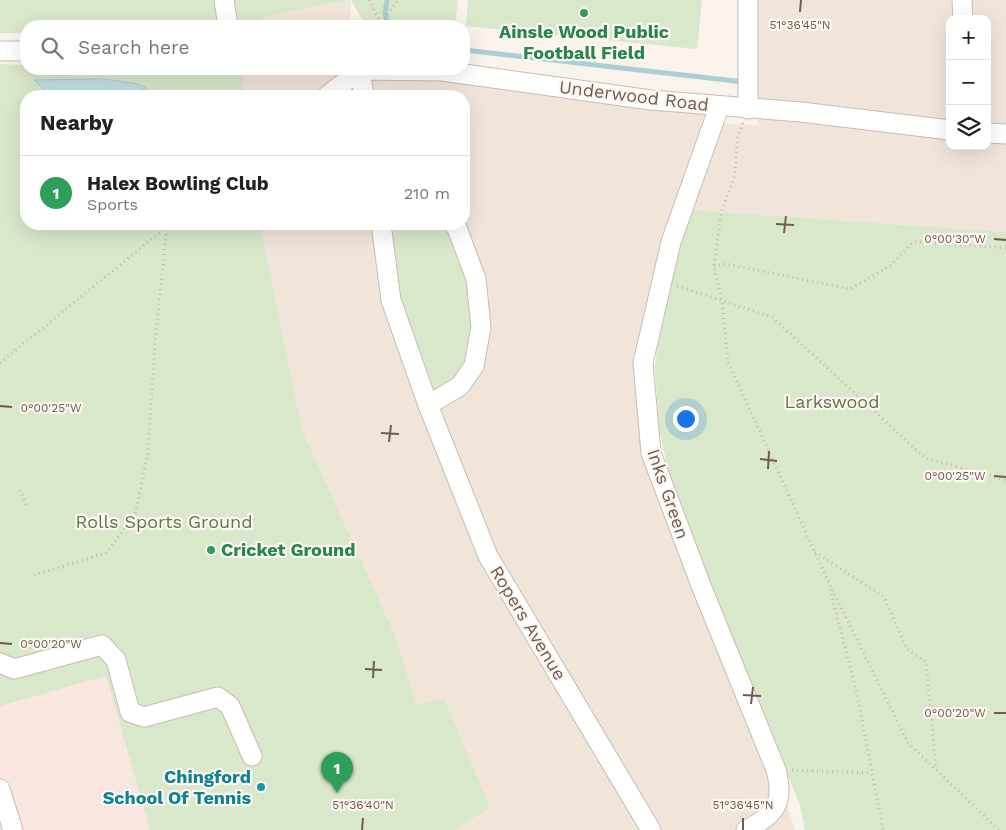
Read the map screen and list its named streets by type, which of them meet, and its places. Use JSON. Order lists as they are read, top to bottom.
{
  "streets": {
    "street": ["Underwood Road", "Inks Green", "Ropers Avenue"]
  },
  "crossings": [
    ["Underwood Road", "Inks Green"]
  ],
  "parks": ["Larkswood", "Rolls Sports Ground"],
  "places": ["Ainsle Wood Public Football Field", "Cricket Ground", "Chingford School Of Tennis"],
  "page": {
    "map_buttons": ["+", "−"],
    "search": "Search here",
    "heading": "Nearby",
    "list": [
      {
        "mark": "1",
        "name": "Halex Bowling Club",
        "note": "Sports",
        "value": "210 m"
      }
    ],
    "pins": "1"
  },
  "coordinates": [
    "51°36'45\"N",
    "0°00'30\"W",
    "0°00'25\"W",
    "0°00'20\"W",
    "51°36'40\"N"
  ]
}
